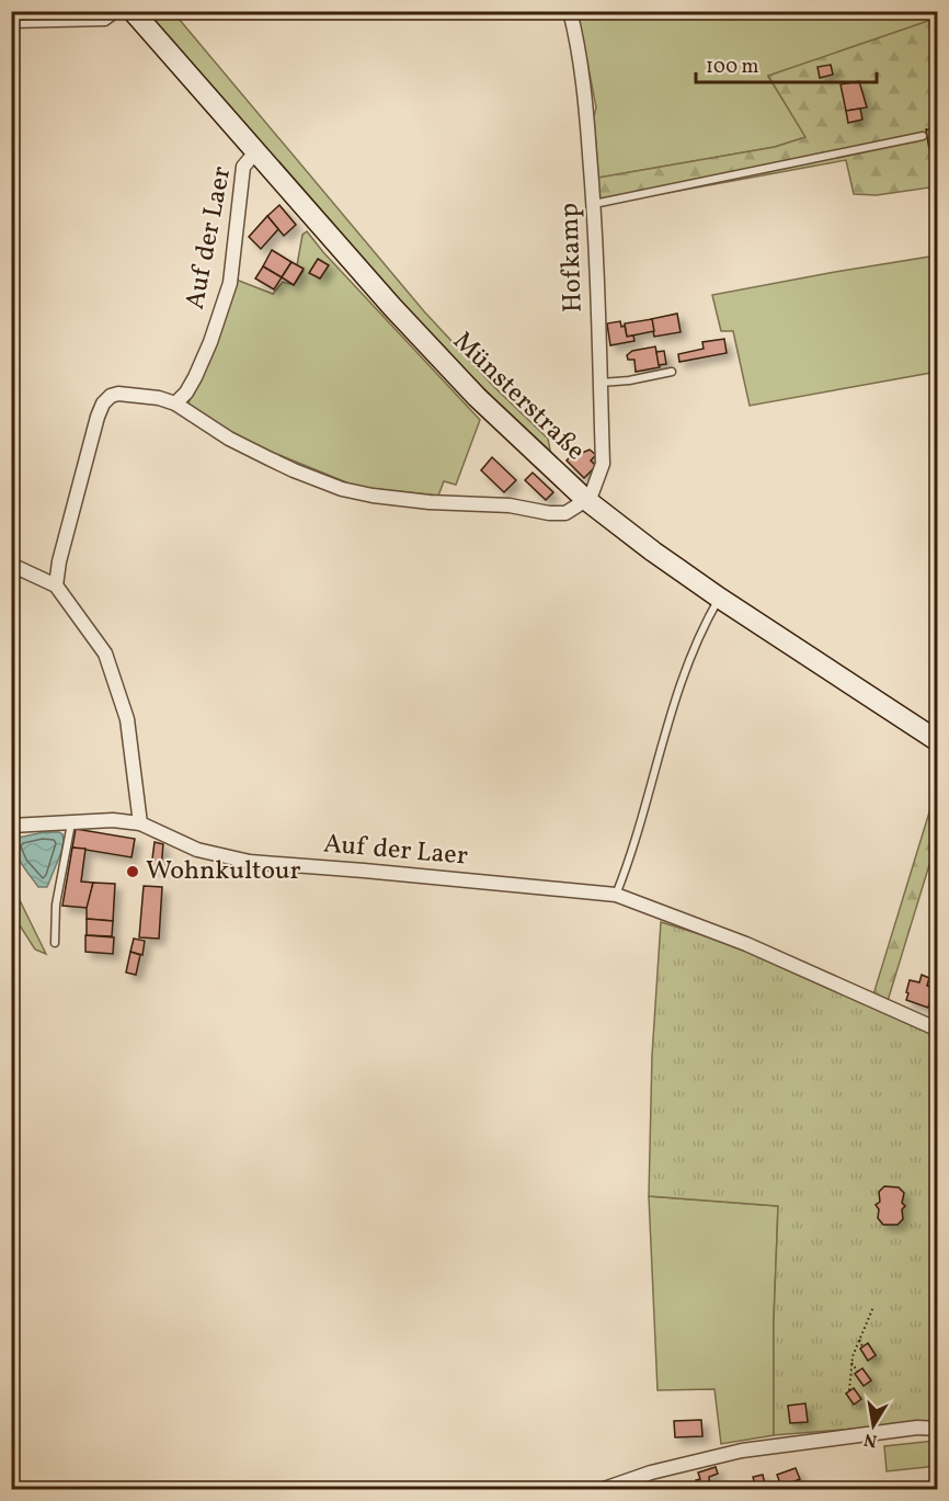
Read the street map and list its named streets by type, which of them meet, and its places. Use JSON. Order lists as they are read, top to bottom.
{
  "streets": {
    "main road": ["Münsterstraße"],
    "street": ["Auf der Laer", "Hofkamp"]
  },
  "crossings": [
    ["Auf der Laer", "Münsterstraße"],
    ["Hofkamp", "Münsterstraße"]
  ],
  "places": ["Wohnkultour"],
  "scale_bar": "100 m",
  "north": "bottom"
}
